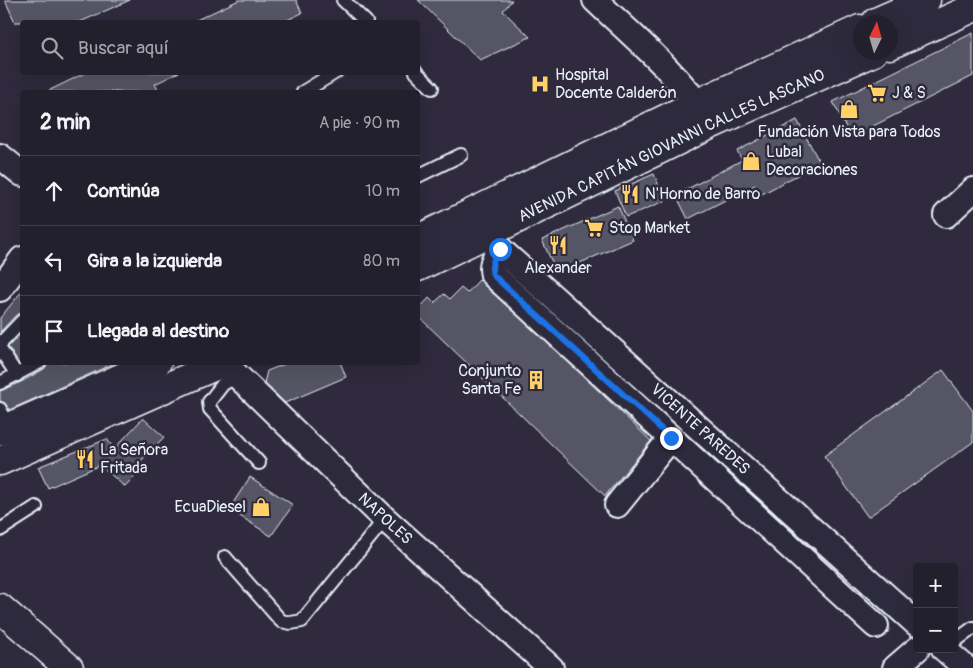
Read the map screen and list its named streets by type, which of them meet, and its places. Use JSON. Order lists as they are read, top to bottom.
{
  "streets": {
    "main road": ["AVENIDA CAPITÁN GIOVANNI CALLES LASCANO"],
    "street": ["VICENTE PAREDES", "NAPOLES"]
  },
  "crossings": [
    ["AVENIDA CAPITÁN GIOVANNI CALLES LASCANO", "VICENTE PAREDES"]
  ],
  "places": {
    "hospital": ["Hospital Docente Calderón"],
    "supermarket": ["J & S", "Stop Market"],
    "shop": ["Fundación Vista para Todos", "Lubal Decoraciones", "EcuaDiesel"],
    "restaurant": ["N'Horno de Barro", "Alexander", "La Señora Fritada"],
    "building": ["Conjunto Santa Fe"]
  },
  "north": "top",
  "page": {
    "search": "Buscar aquí",
    "heading": ["2 min", "A pie · 90 m"],
    "list": [
      ["Continúa", "10 m"],
      ["Gira a la izquierda", "80 m"],
      "Llegada al destino"
    ],
    "map_buttons": ["+", "−"]
  }
}
